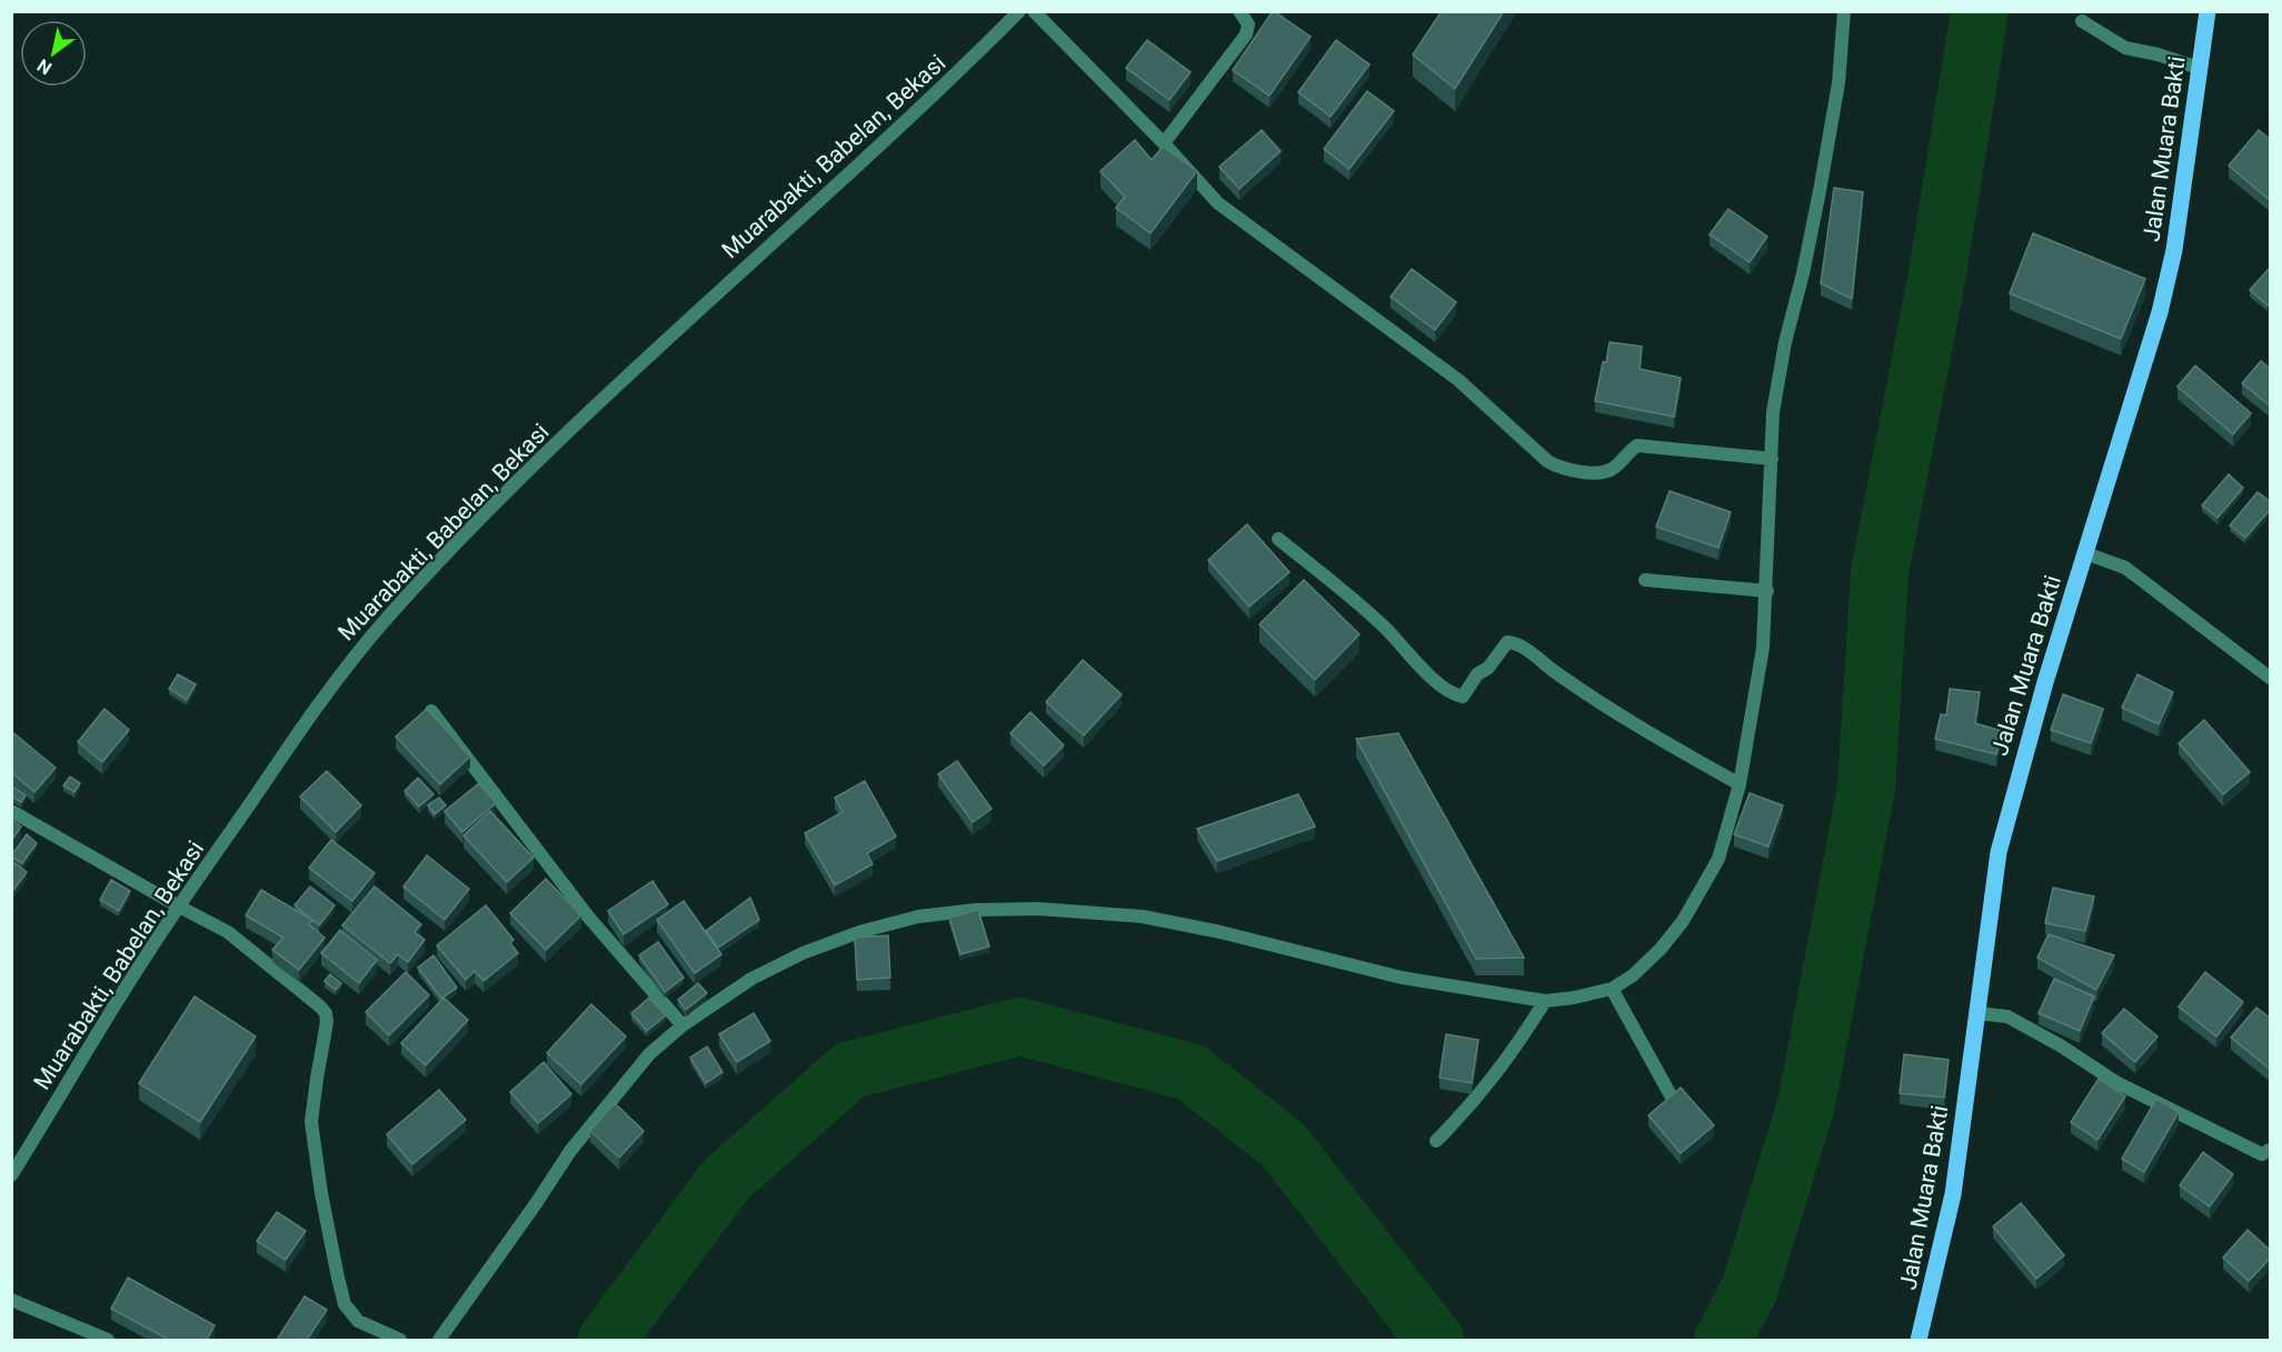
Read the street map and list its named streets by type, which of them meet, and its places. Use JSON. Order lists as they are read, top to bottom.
{
  "streets": {
    "main road": ["Jalan Muara Bakti"],
    "street": ["Muarabakti, Babelan, Bekasi"]
  },
  "north": "bottom left"
}
